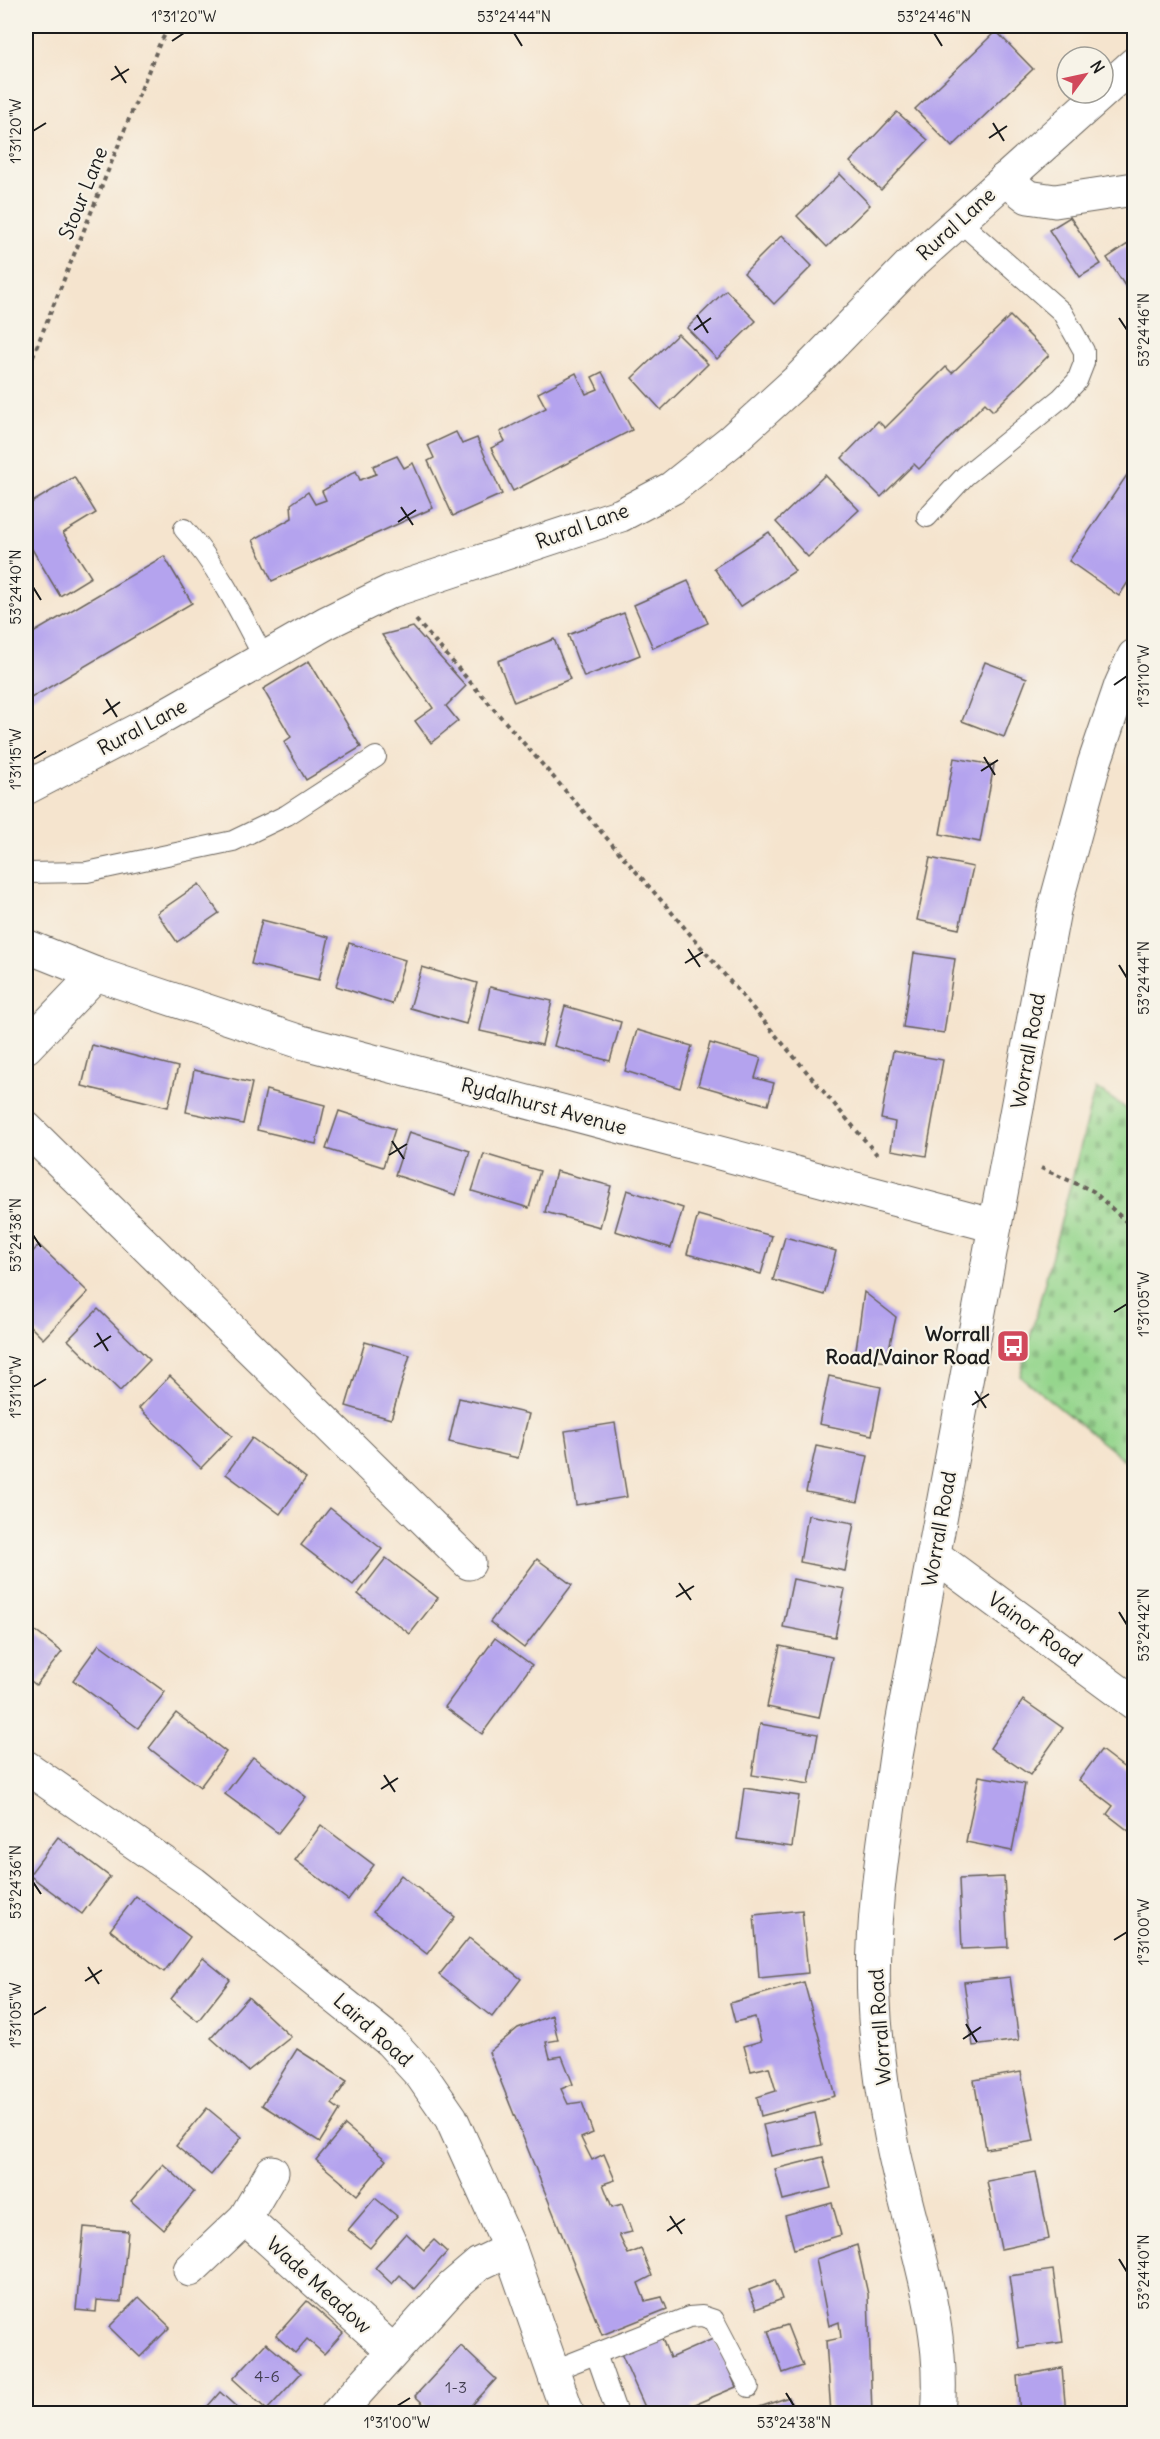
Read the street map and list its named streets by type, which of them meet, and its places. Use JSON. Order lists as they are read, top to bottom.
{
  "streets": {
    "street": [
      "Rural Lane",
      "Worrall Road",
      "Rydalhurst Avenue",
      "Vainor Road",
      "Laird Road",
      "Wade Meadow"
    ],
    "path": ["Stour Lane"]
  },
  "crossings": [
    ["Worrall Road", "Rydalhurst Avenue"],
    ["Worrall Road", "Vainor Road"]
  ],
  "places": {
    "bus stop": ["Worrall Road/Vainor Road"]
  },
  "house_numbers": ["4-6", "1-3"],
  "north": "top right",
  "coordinates": [
    "1°31'20\"W",
    "53°24'44\"N",
    "53°24'46\"N",
    "53°24'40\"N",
    "1°31'10\"W",
    "1°31'15\"W",
    "53°24'38\"N",
    "1°31'05\"W",
    "53°24'42\"N",
    "53°24'36\"N",
    "1°31'00\"W"
  ]
}
